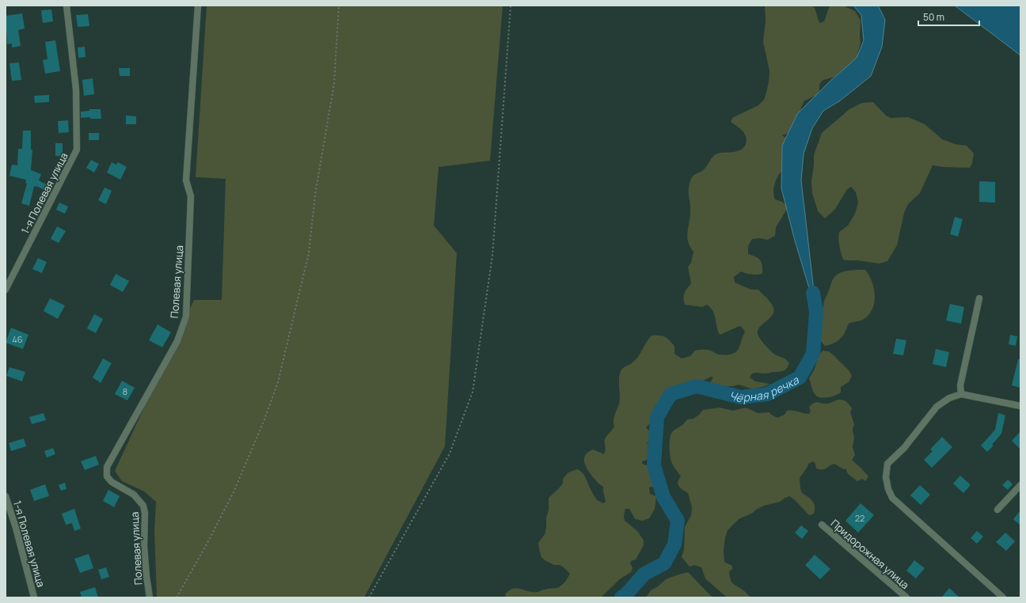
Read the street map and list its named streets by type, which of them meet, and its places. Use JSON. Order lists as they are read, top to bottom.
{
  "streets": {
    "street": ["1-я Полевая улица", "Полевая улица", "Придорожная улица"]
  },
  "water": ["Чёрная речка"],
  "house_numbers": ["46", "8", "22"],
  "scale_bar": "50 m"
}
